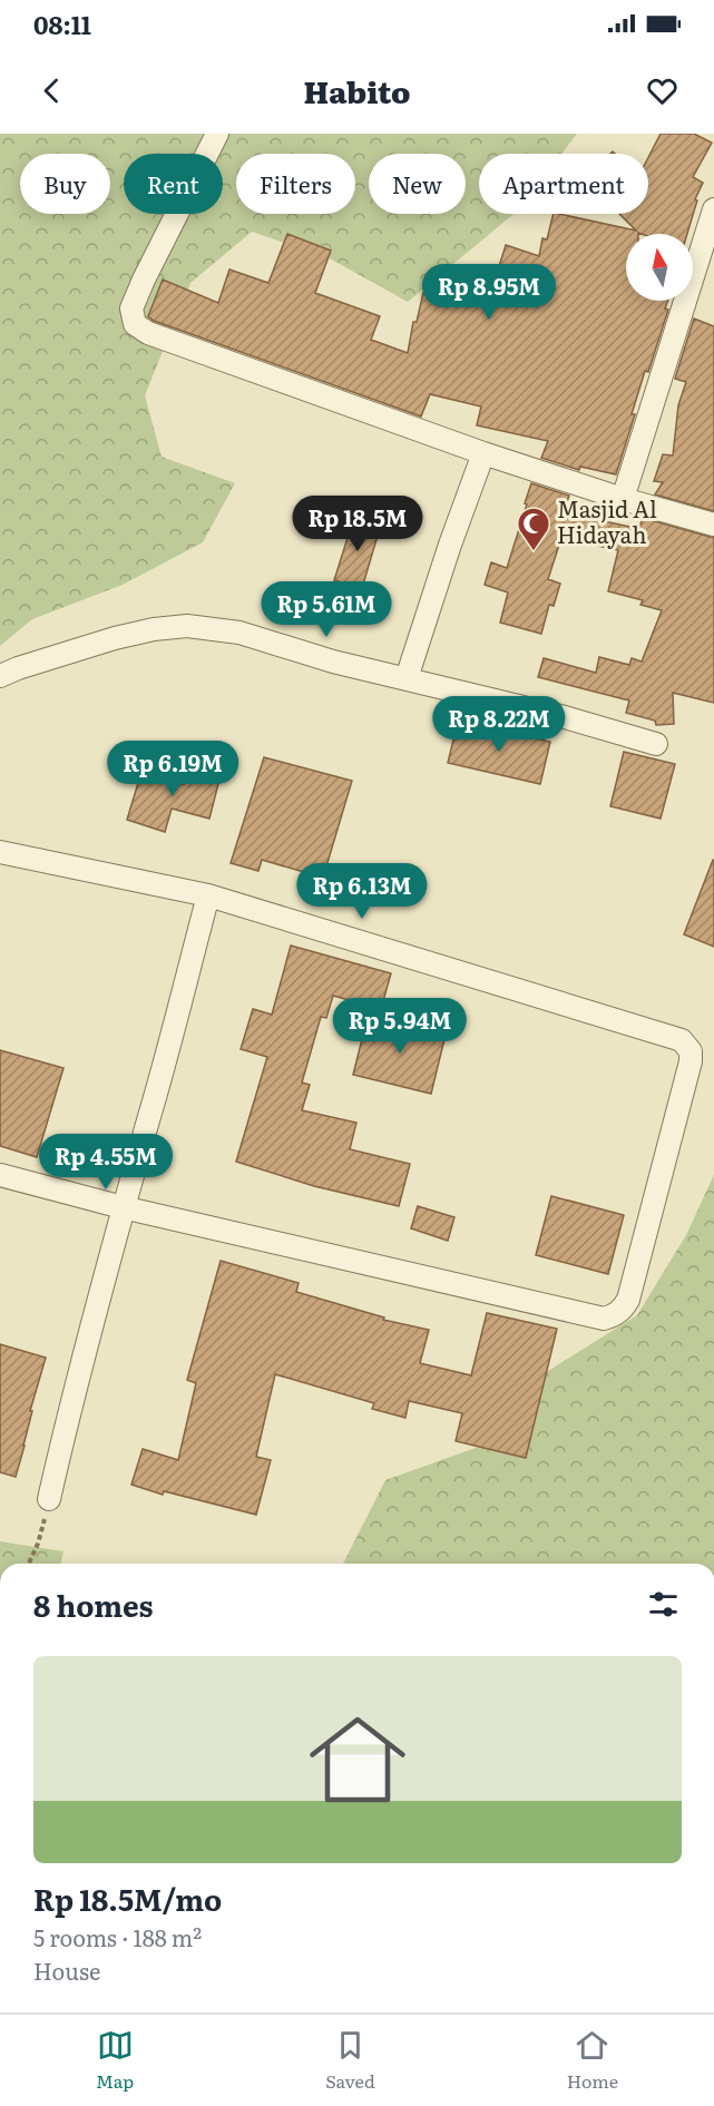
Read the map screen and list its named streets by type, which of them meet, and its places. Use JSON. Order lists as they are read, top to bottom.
{
  "places": {
    "mosque": ["Masjid Al Hidayah"]
  },
  "north": "top",
  "page": {
    "status": "08:11",
    "header": "Habito",
    "chip": [
      "Buy",
      "Rent",
      "Filters",
      "New",
      "Apartment"
    ],
    "price": [
      "Rp 8.95M",
      "Rp 18.5M",
      "Rp 5.61M",
      "Rp 8.22M",
      "Rp 6.19M",
      "Rp 6.13M",
      "Rp 5.94M",
      "Rp 4.55M"
    ],
    "heading": "8 homes",
    "list": [
      {
        "name": "Rp 18.5M/mo",
        "note": "5 rooms · 188 m² · House"
      }
    ],
    "tabs": ["Map", "Saved", "Home"]
  }
}
